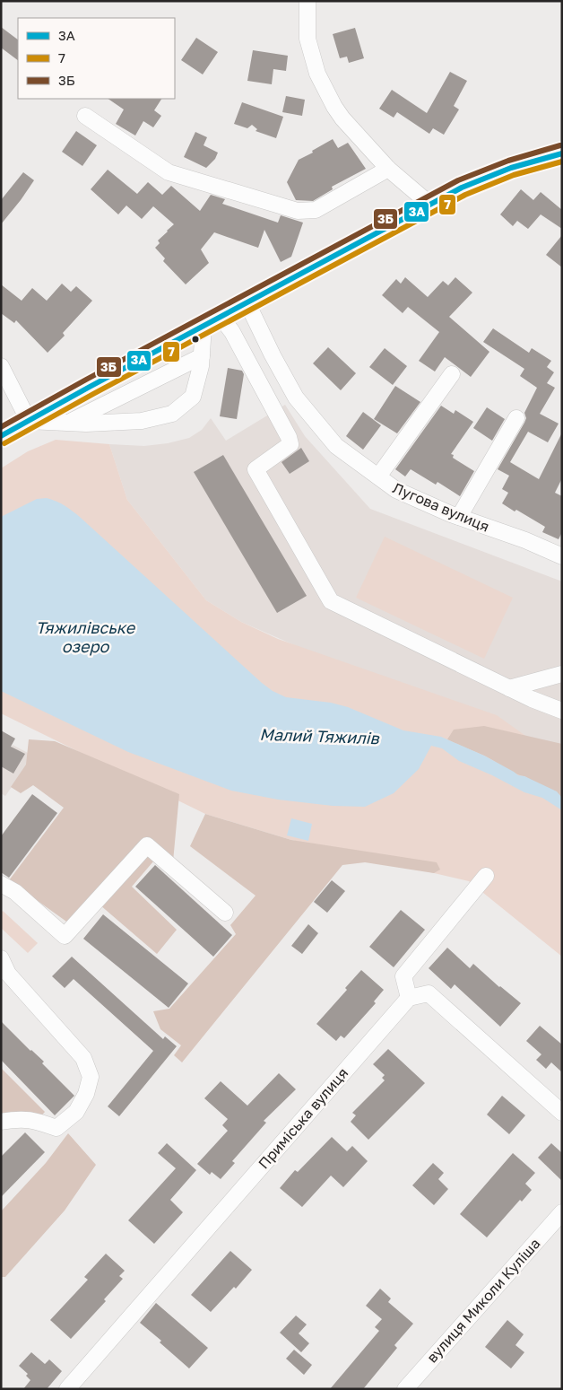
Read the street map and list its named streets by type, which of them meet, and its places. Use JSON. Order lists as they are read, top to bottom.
{
  "streets": {
    "street": ["Лугова вулиця", "Приміська вулиця", "вулиця Миколи Куліша"]
  },
  "water": ["Тяжилівське озеро", "Малий Тяжилів"],
  "lines": ["transit line 3Б", "transit line 3А", "transit line 7"],
  "legend": ["3А", "7", "3Б"]
}
